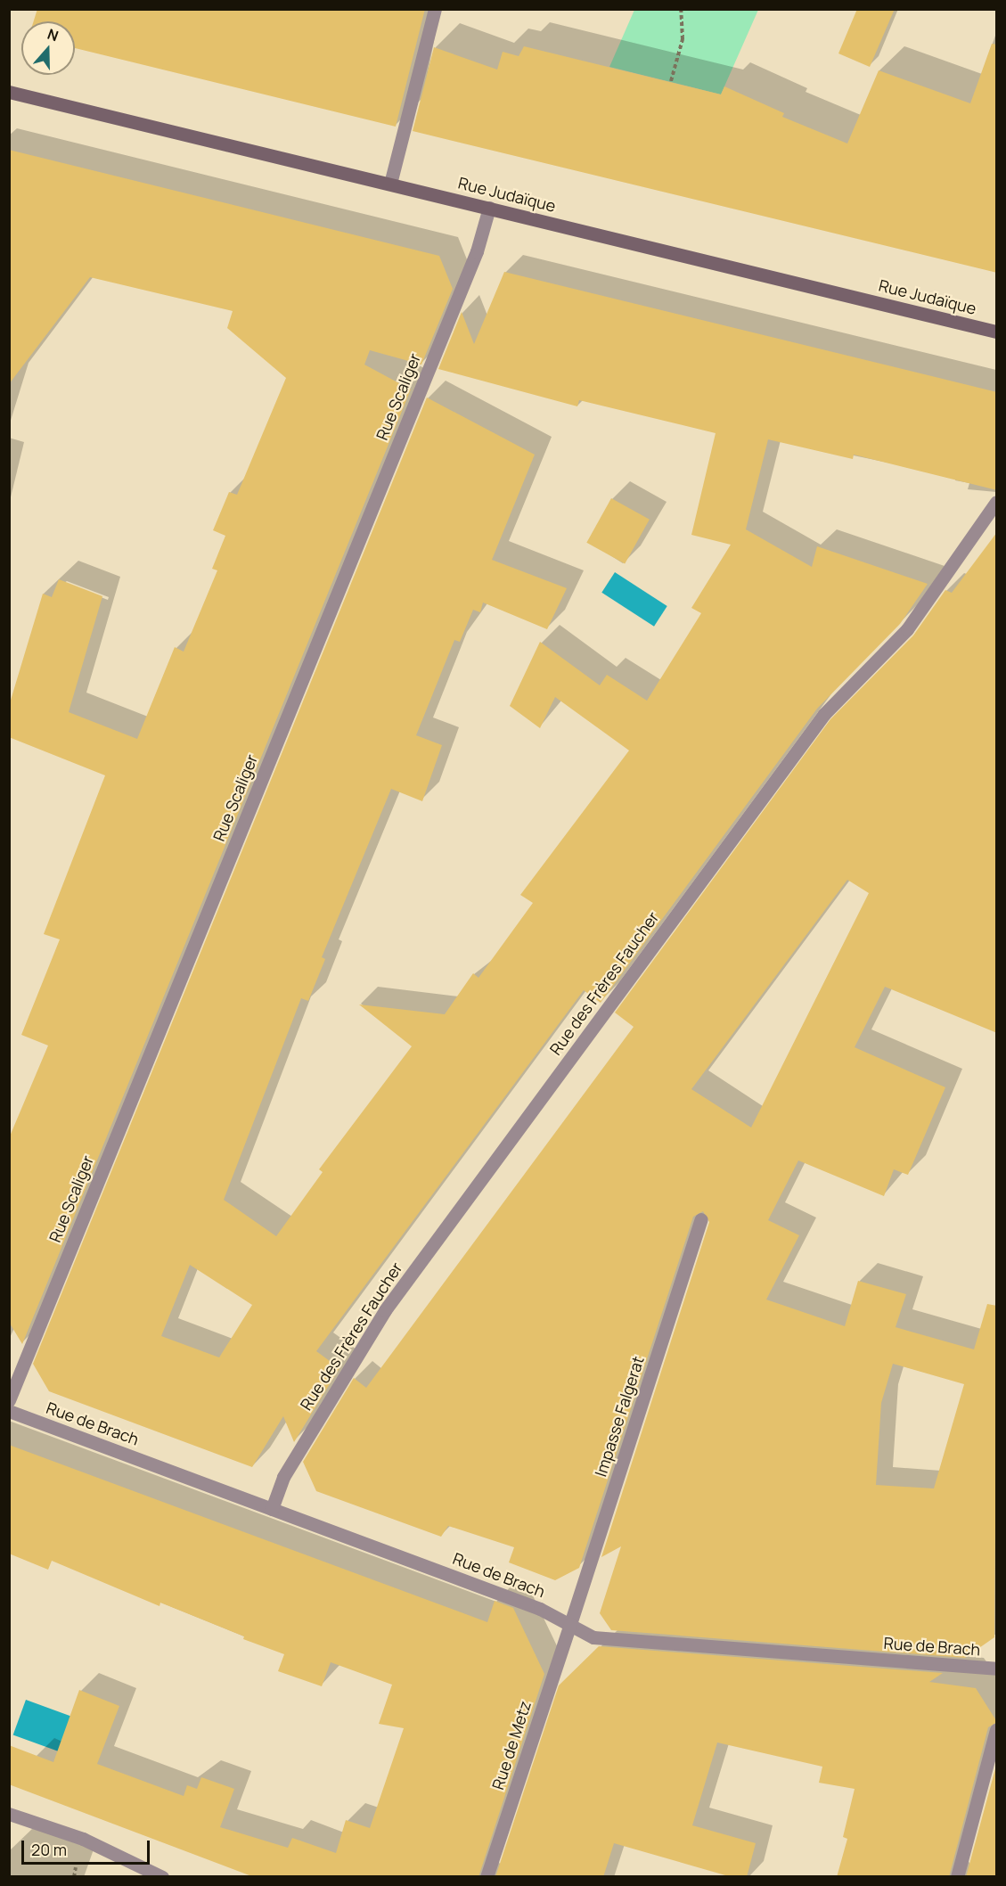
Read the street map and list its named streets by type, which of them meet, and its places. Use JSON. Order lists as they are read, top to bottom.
{
  "streets": {
    "main road": ["Rue Judaïque"],
    "street": [
      "Rue Scaliger",
      "Rue des Frères Faucher",
      "Impasse Falgerat",
      "Rue de Brach",
      "Rue de Metz"
    ]
  },
  "crossings": [
    ["Rue Judaïque", "Rue Scaliger"],
    ["Rue des Frères Faucher", "Rue de Brach"],
    ["Impasse Falgerat", "Rue de Brach"],
    ["Impasse Falgerat", "Rue de Metz"],
    ["Rue de Brach", "Rue de Metz"]
  ],
  "scale_bar": "20 m",
  "north": "top"
}
